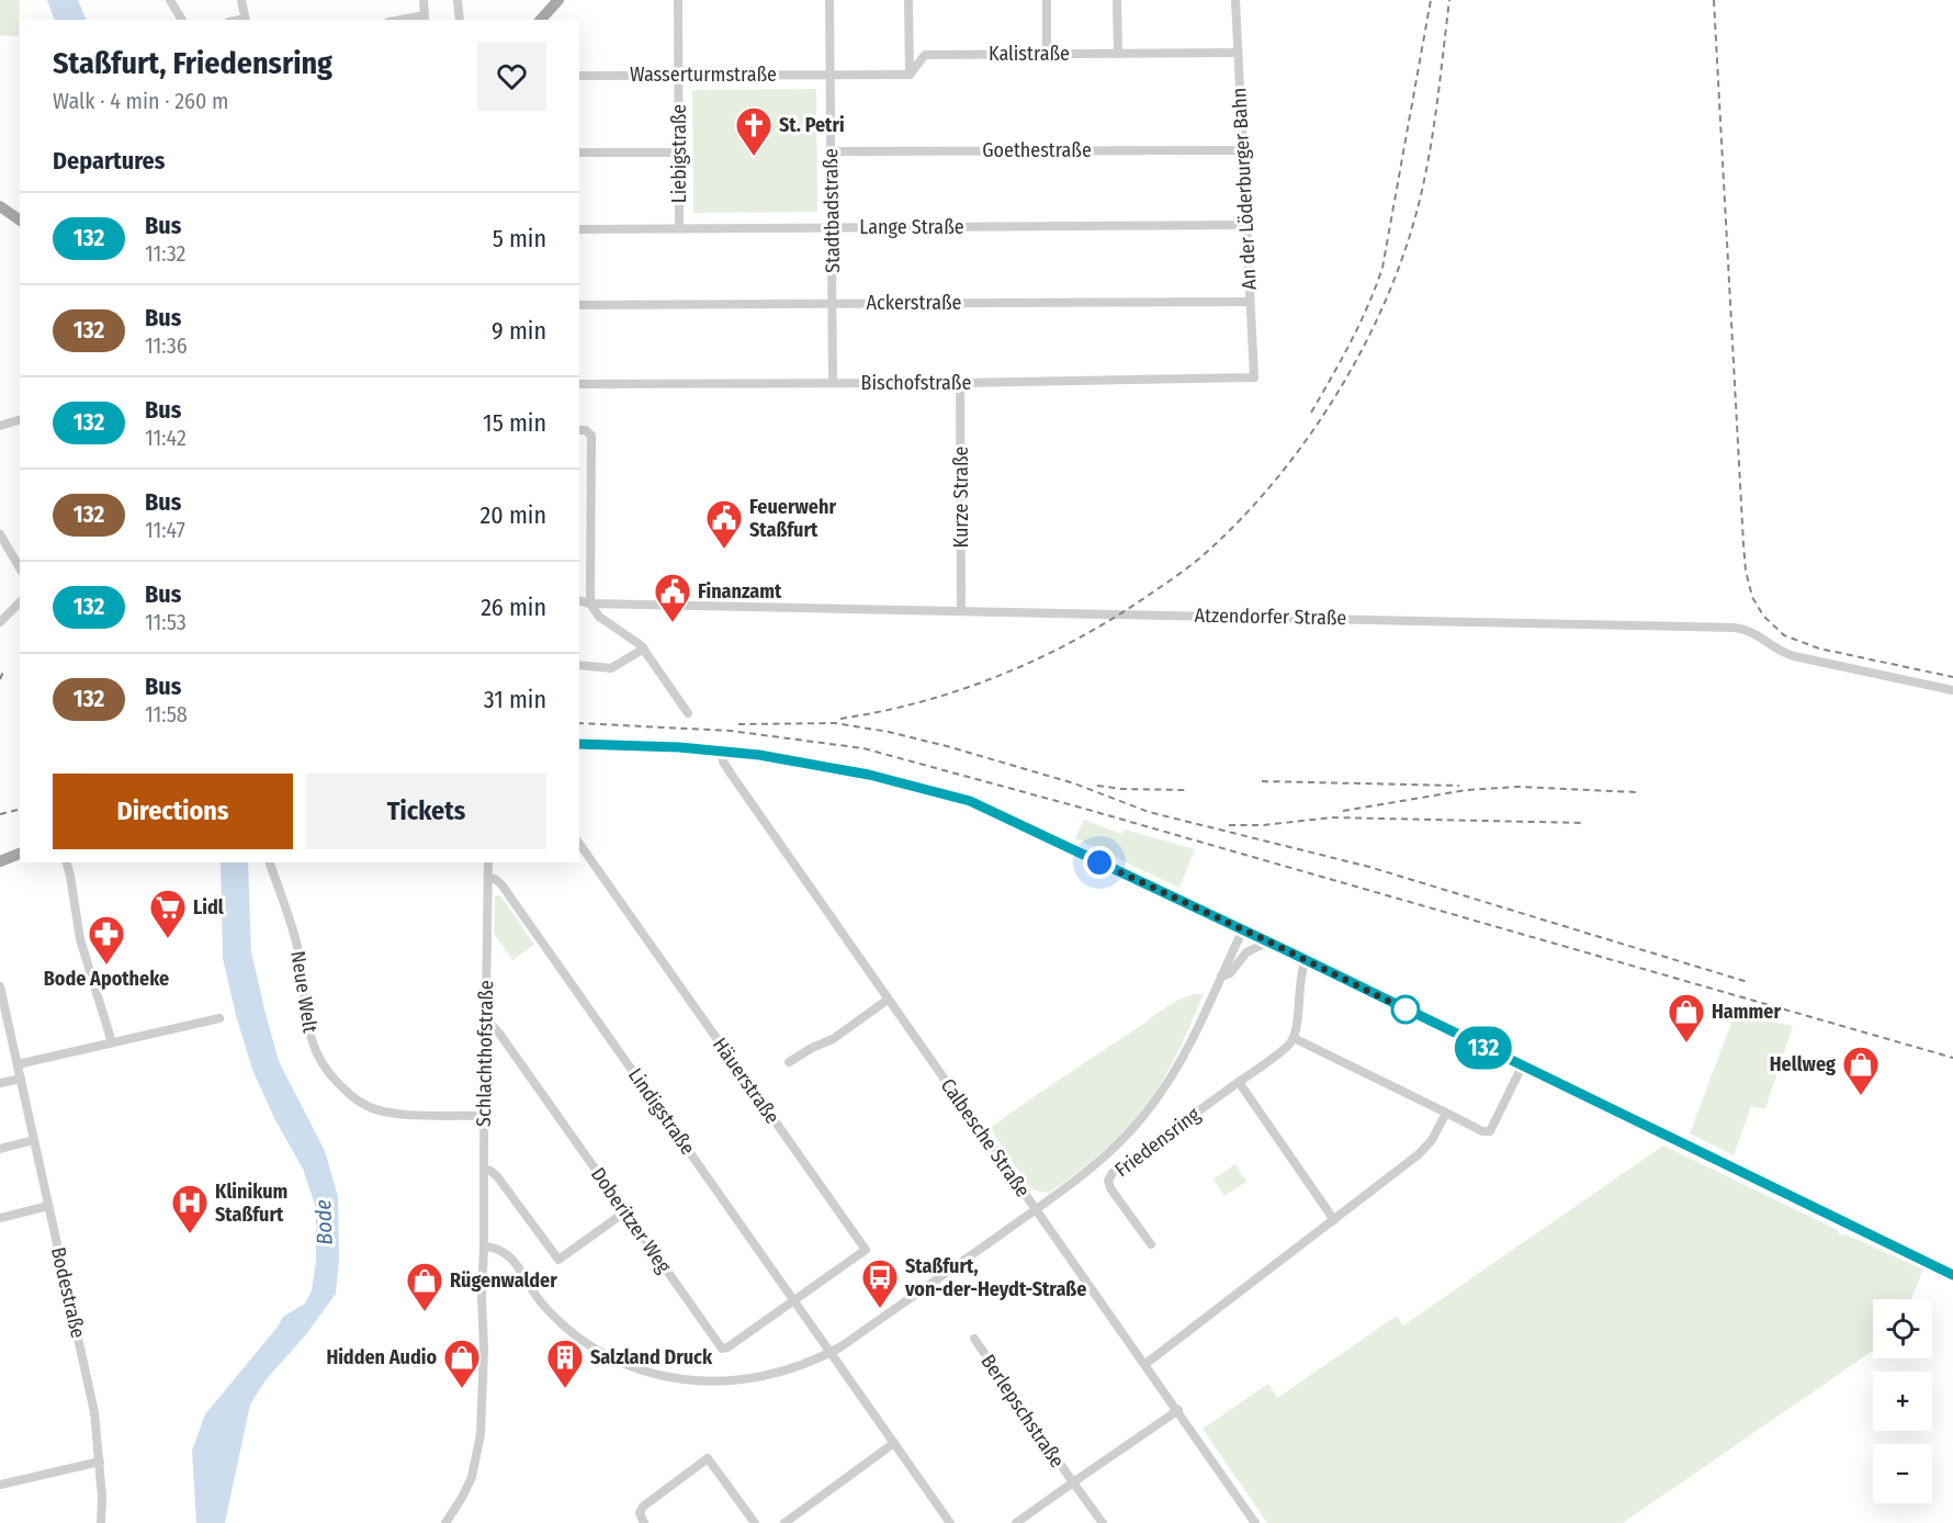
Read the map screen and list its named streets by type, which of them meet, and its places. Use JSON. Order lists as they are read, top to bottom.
{
  "streets": {
    "street": [
      "Kalistraße",
      "Wasserturmstraße",
      "Goethestraße",
      "Liebigstraße",
      "An der Löderburger Bahn",
      "Stadtbadstraße",
      "Lange Straße",
      "Ackerstraße",
      "Bischofstraße",
      "Kurze Straße",
      "Atzendorfer Straße",
      "Neue Welt",
      "Schlachthofstraße",
      "Häuerstraße",
      "Lindigstraße",
      "Calbesche Straße",
      "Friedensring",
      "Doberitzer Weg",
      "Bodestraße",
      "Berlepschstraße"
    ]
  },
  "crossings": [
    ["Kalistraße", "An der Löderburger Bahn"],
    ["Wasserturmstraße", "Liebigstraße"],
    ["Wasserturmstraße", "Stadtbadstraße"],
    ["Goethestraße", "An der Löderburger Bahn"],
    ["Goethestraße", "Stadtbadstraße"],
    ["Liebigstraße", "Lange Straße"],
    ["An der Löderburger Bahn", "Lange Straße"],
    ["An der Löderburger Bahn", "Ackerstraße"],
    ["An der Löderburger Bahn", "Bischofstraße"],
    ["Stadtbadstraße", "Lange Straße"],
    ["Stadtbadstraße", "Ackerstraße"],
    ["Stadtbadstraße", "Bischofstraße"],
    ["Bischofstraße", "Kurze Straße"],
    ["Kurze Straße", "Atzendorfer Straße"],
    ["Neue Welt", "Schlachthofstraße"],
    ["Schlachthofstraße", "Lindigstraße"],
    ["Schlachthofstraße", "Doberitzer Weg"],
    ["Häuerstraße", "Lindigstraße"],
    ["Häuerstraße", "Doberitzer Weg"],
    ["Lindigstraße", "Doberitzer Weg"],
    ["Calbesche Straße", "Berlepschstraße"]
  ],
  "water": ["Bode"],
  "places": {
    "church": ["St. Petri"],
    "public building": ["Feuerwehr Staßfurt", "Finanzamt"],
    "supermarket": ["Lidl"],
    "pharmacy": ["Bode Apotheke"],
    "shop": [
      "Hammer",
      "Hellweg",
      "Rügenwalder",
      "Hidden Audio"
    ],
    "hospital": ["Klinikum Staßfurt"],
    "bus stop": ["Staßfurt, von-der-Heydt-Straße"],
    "building": ["Salzland Druck"]
  },
  "lines": ["bus line 132"],
  "page": {
    "on_map": "132",
    "heading": [
      ["Staßfurt, Friedensring", "Walk · 4 min · 260 m"],
      "Departures"
    ],
    "list": [
      {
        "mark": "132",
        "name": "Bus",
        "note": "11:32",
        "value": "5 min"
      },
      {
        "mark": "132",
        "name": "Bus",
        "note": "11:36",
        "value": "9 min"
      },
      {
        "mark": "132",
        "name": "Bus",
        "note": "11:42",
        "value": "15 min"
      },
      {
        "mark": "132",
        "name": "Bus",
        "note": "11:47",
        "value": "20 min"
      },
      {
        "mark": "132",
        "name": "Bus",
        "note": "11:53",
        "value": "26 min"
      },
      {
        "mark": "132",
        "name": "Bus",
        "note": "11:58",
        "value": "31 min"
      }
    ],
    "buttons": ["Directions", "Tickets"],
    "map_buttons": ["+", "−"]
  }
}
